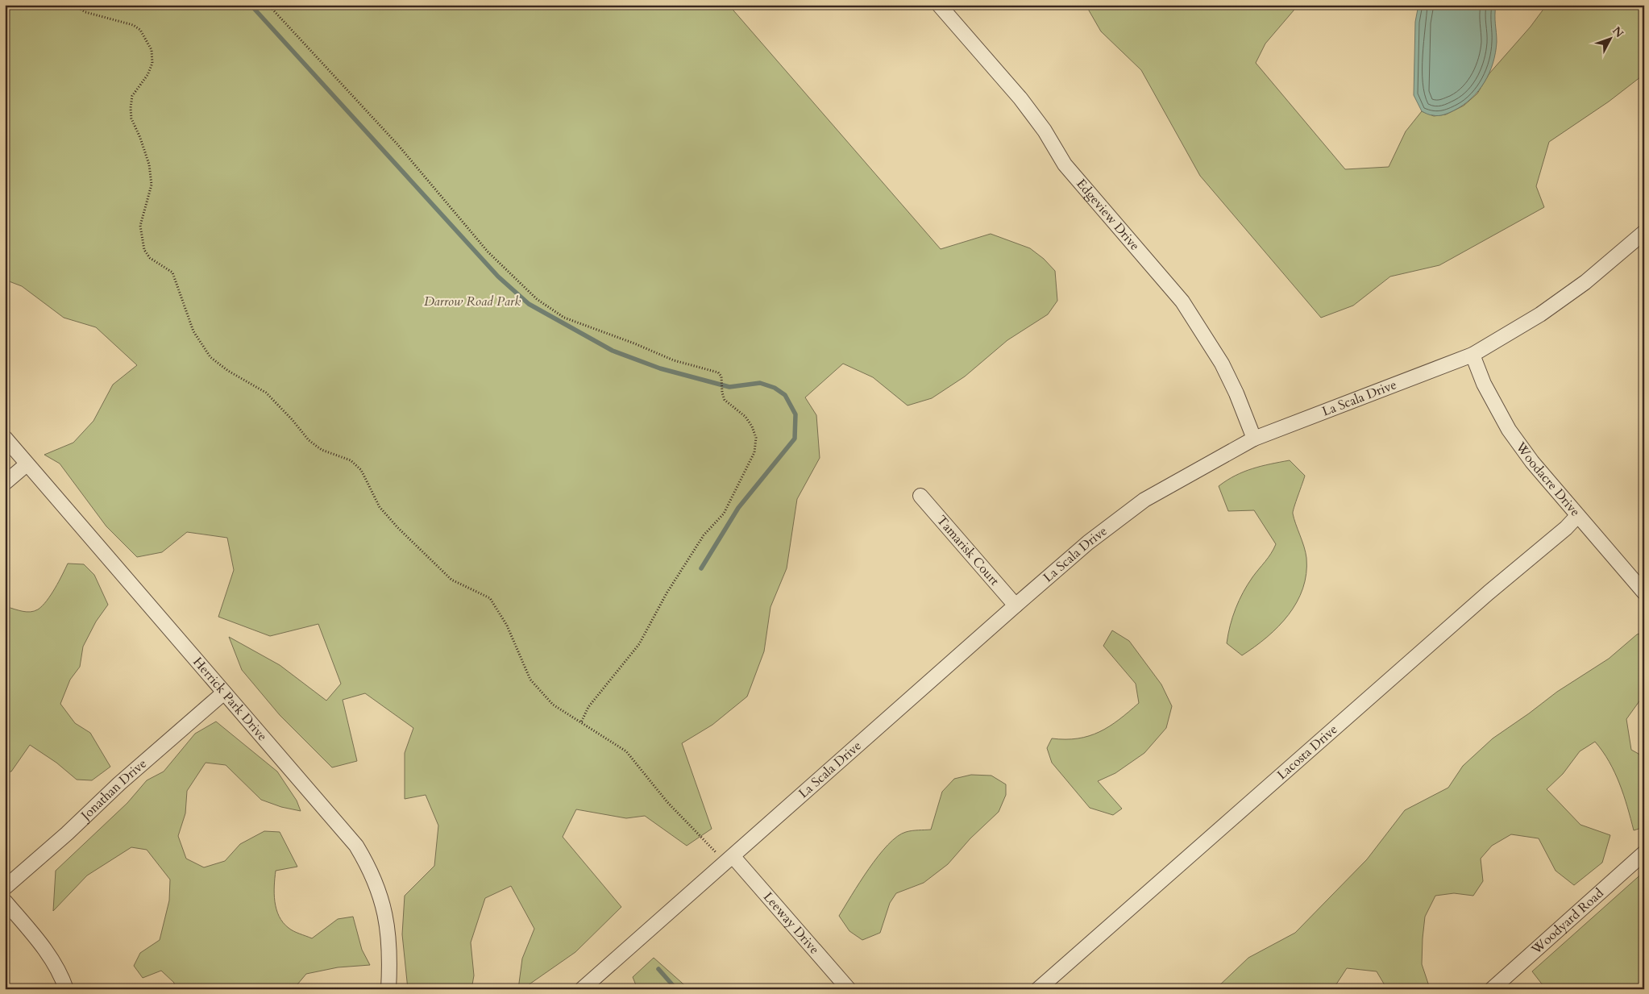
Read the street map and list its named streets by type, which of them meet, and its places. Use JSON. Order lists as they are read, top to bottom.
{
  "streets": {
    "street": [
      "Edgeview Drive",
      "La Scala Drive",
      "Woodacre Drive",
      "Tamarisk Court",
      "Herrick Park Drive",
      "Lacosta Drive",
      "Jonathan Drive",
      "Woodyard Road",
      "Leeway Drive"
    ]
  },
  "crossings": [
    ["Edgeview Drive", "La Scala Drive"],
    ["La Scala Drive", "Woodacre Drive"],
    ["La Scala Drive", "Tamarisk Court"],
    ["La Scala Drive", "Leeway Drive"],
    ["Woodacre Drive", "Lacosta Drive"],
    ["Herrick Park Drive", "Jonathan Drive"]
  ],
  "parks": ["Darrow Road Park"],
  "north": "top right"
}
